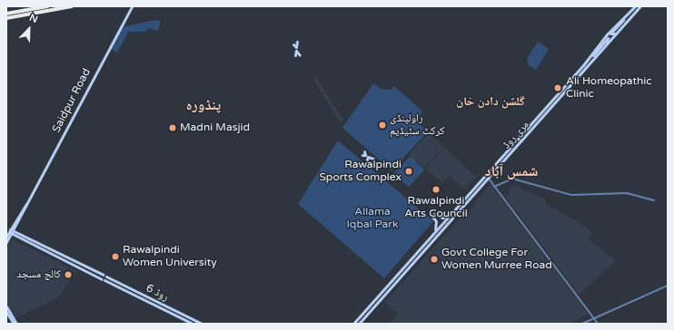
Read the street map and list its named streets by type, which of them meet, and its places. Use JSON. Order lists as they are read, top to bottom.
{
  "streets": {
    "main road": ["Saidpur Road", "مری روڈ", "روڈ 6"]
  },
  "crossings": [
    ["Saidpur Road", "روڈ 6"]
  ],
  "districts": ["گلشن دادن خان", "پنڈورہ", "شمس آباد"],
  "parks": ["Allama Iqbal Park"],
  "places": [
    "Ali Homeopathic Clinic",
    "راولپنڈی کرکٹ سٹیڈیم",
    "Madni Masjid",
    "Rawalpindi Sports Complex",
    "Rawalpindi Arts Council",
    "Rawalpindi Women University",
    "Govt College For Women Murree Road",
    "کالج مسجد"
  ],
  "north": "top right"
}
